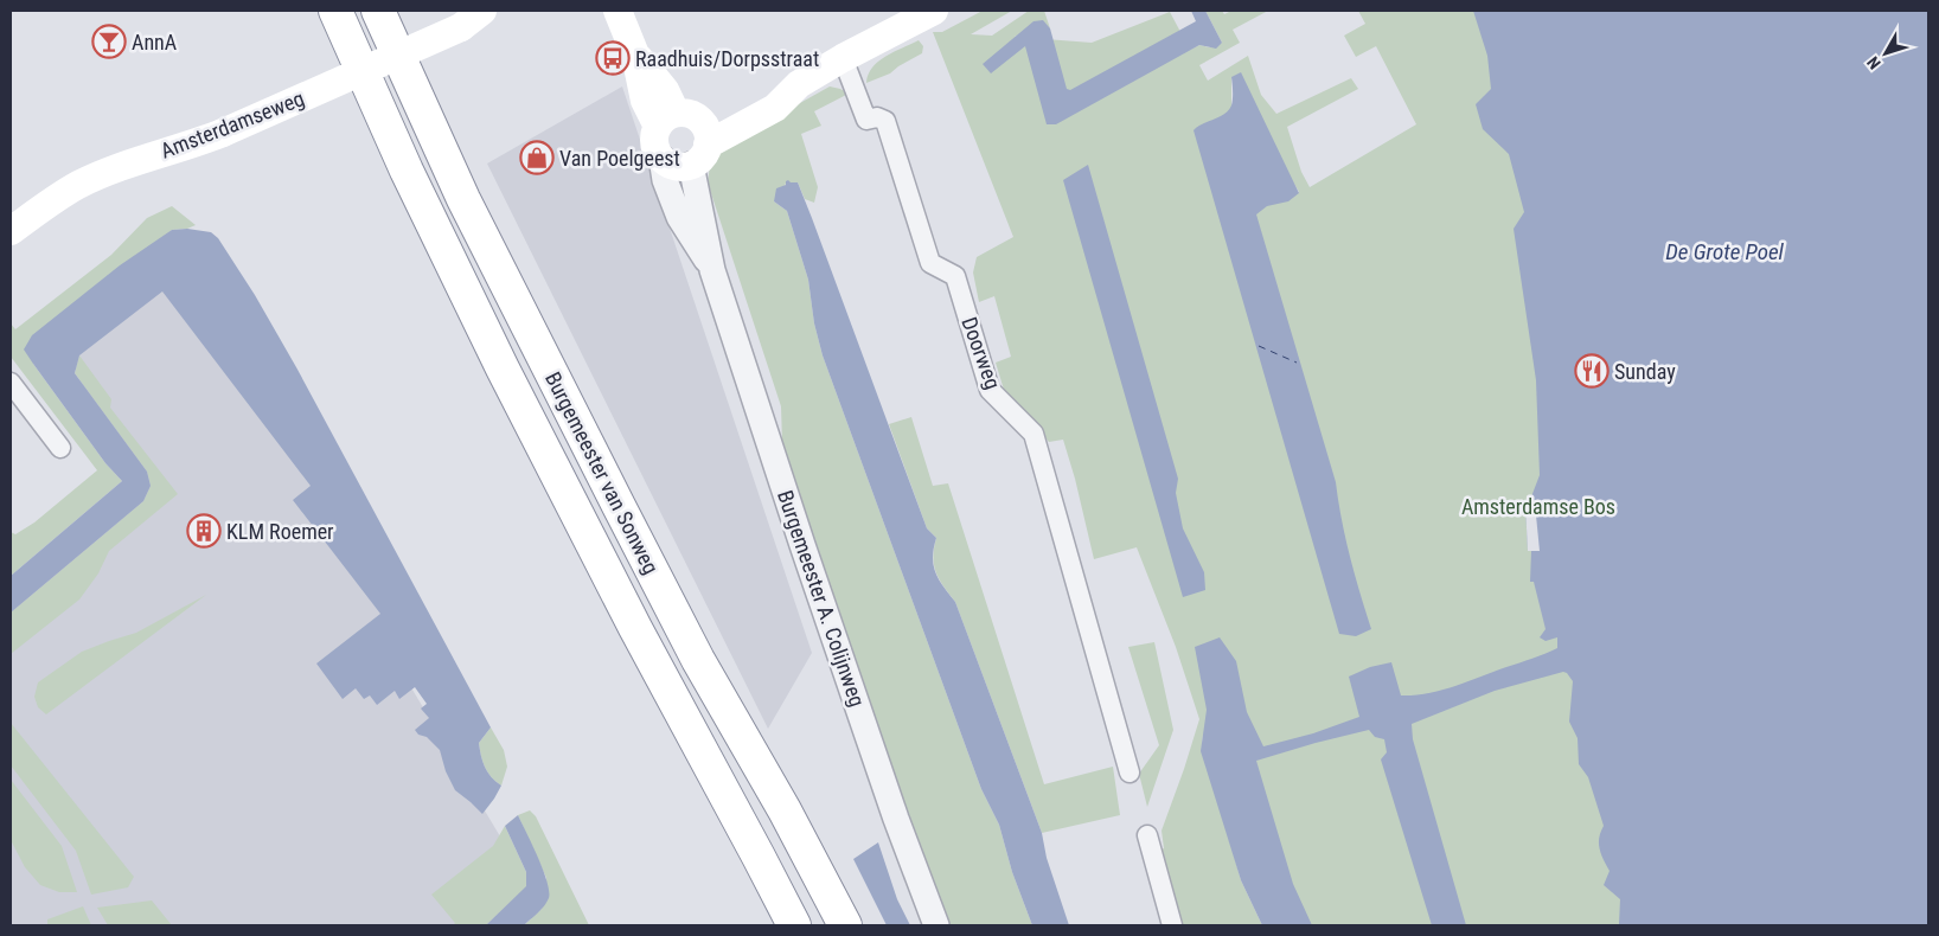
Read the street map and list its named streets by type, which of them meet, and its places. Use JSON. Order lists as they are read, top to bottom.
{
  "streets": {
    "highway": ["Burgemeester van Sonweg"],
    "main road": ["Amsterdamseweg"],
    "street": ["Doorweg", "Burgemeester A. Colijnweg"]
  },
  "water": ["De Grote Poel"],
  "parks": ["Amsterdamse Bos"],
  "places": {
    "bar": ["AnnA"],
    "bus stop": ["Raadhuis/Dorpsstraat"],
    "shop": ["Van Poelgeest"],
    "restaurant": ["Sunday"],
    "building": ["KLM Roemer"]
  },
  "north": "bottom left"
}
